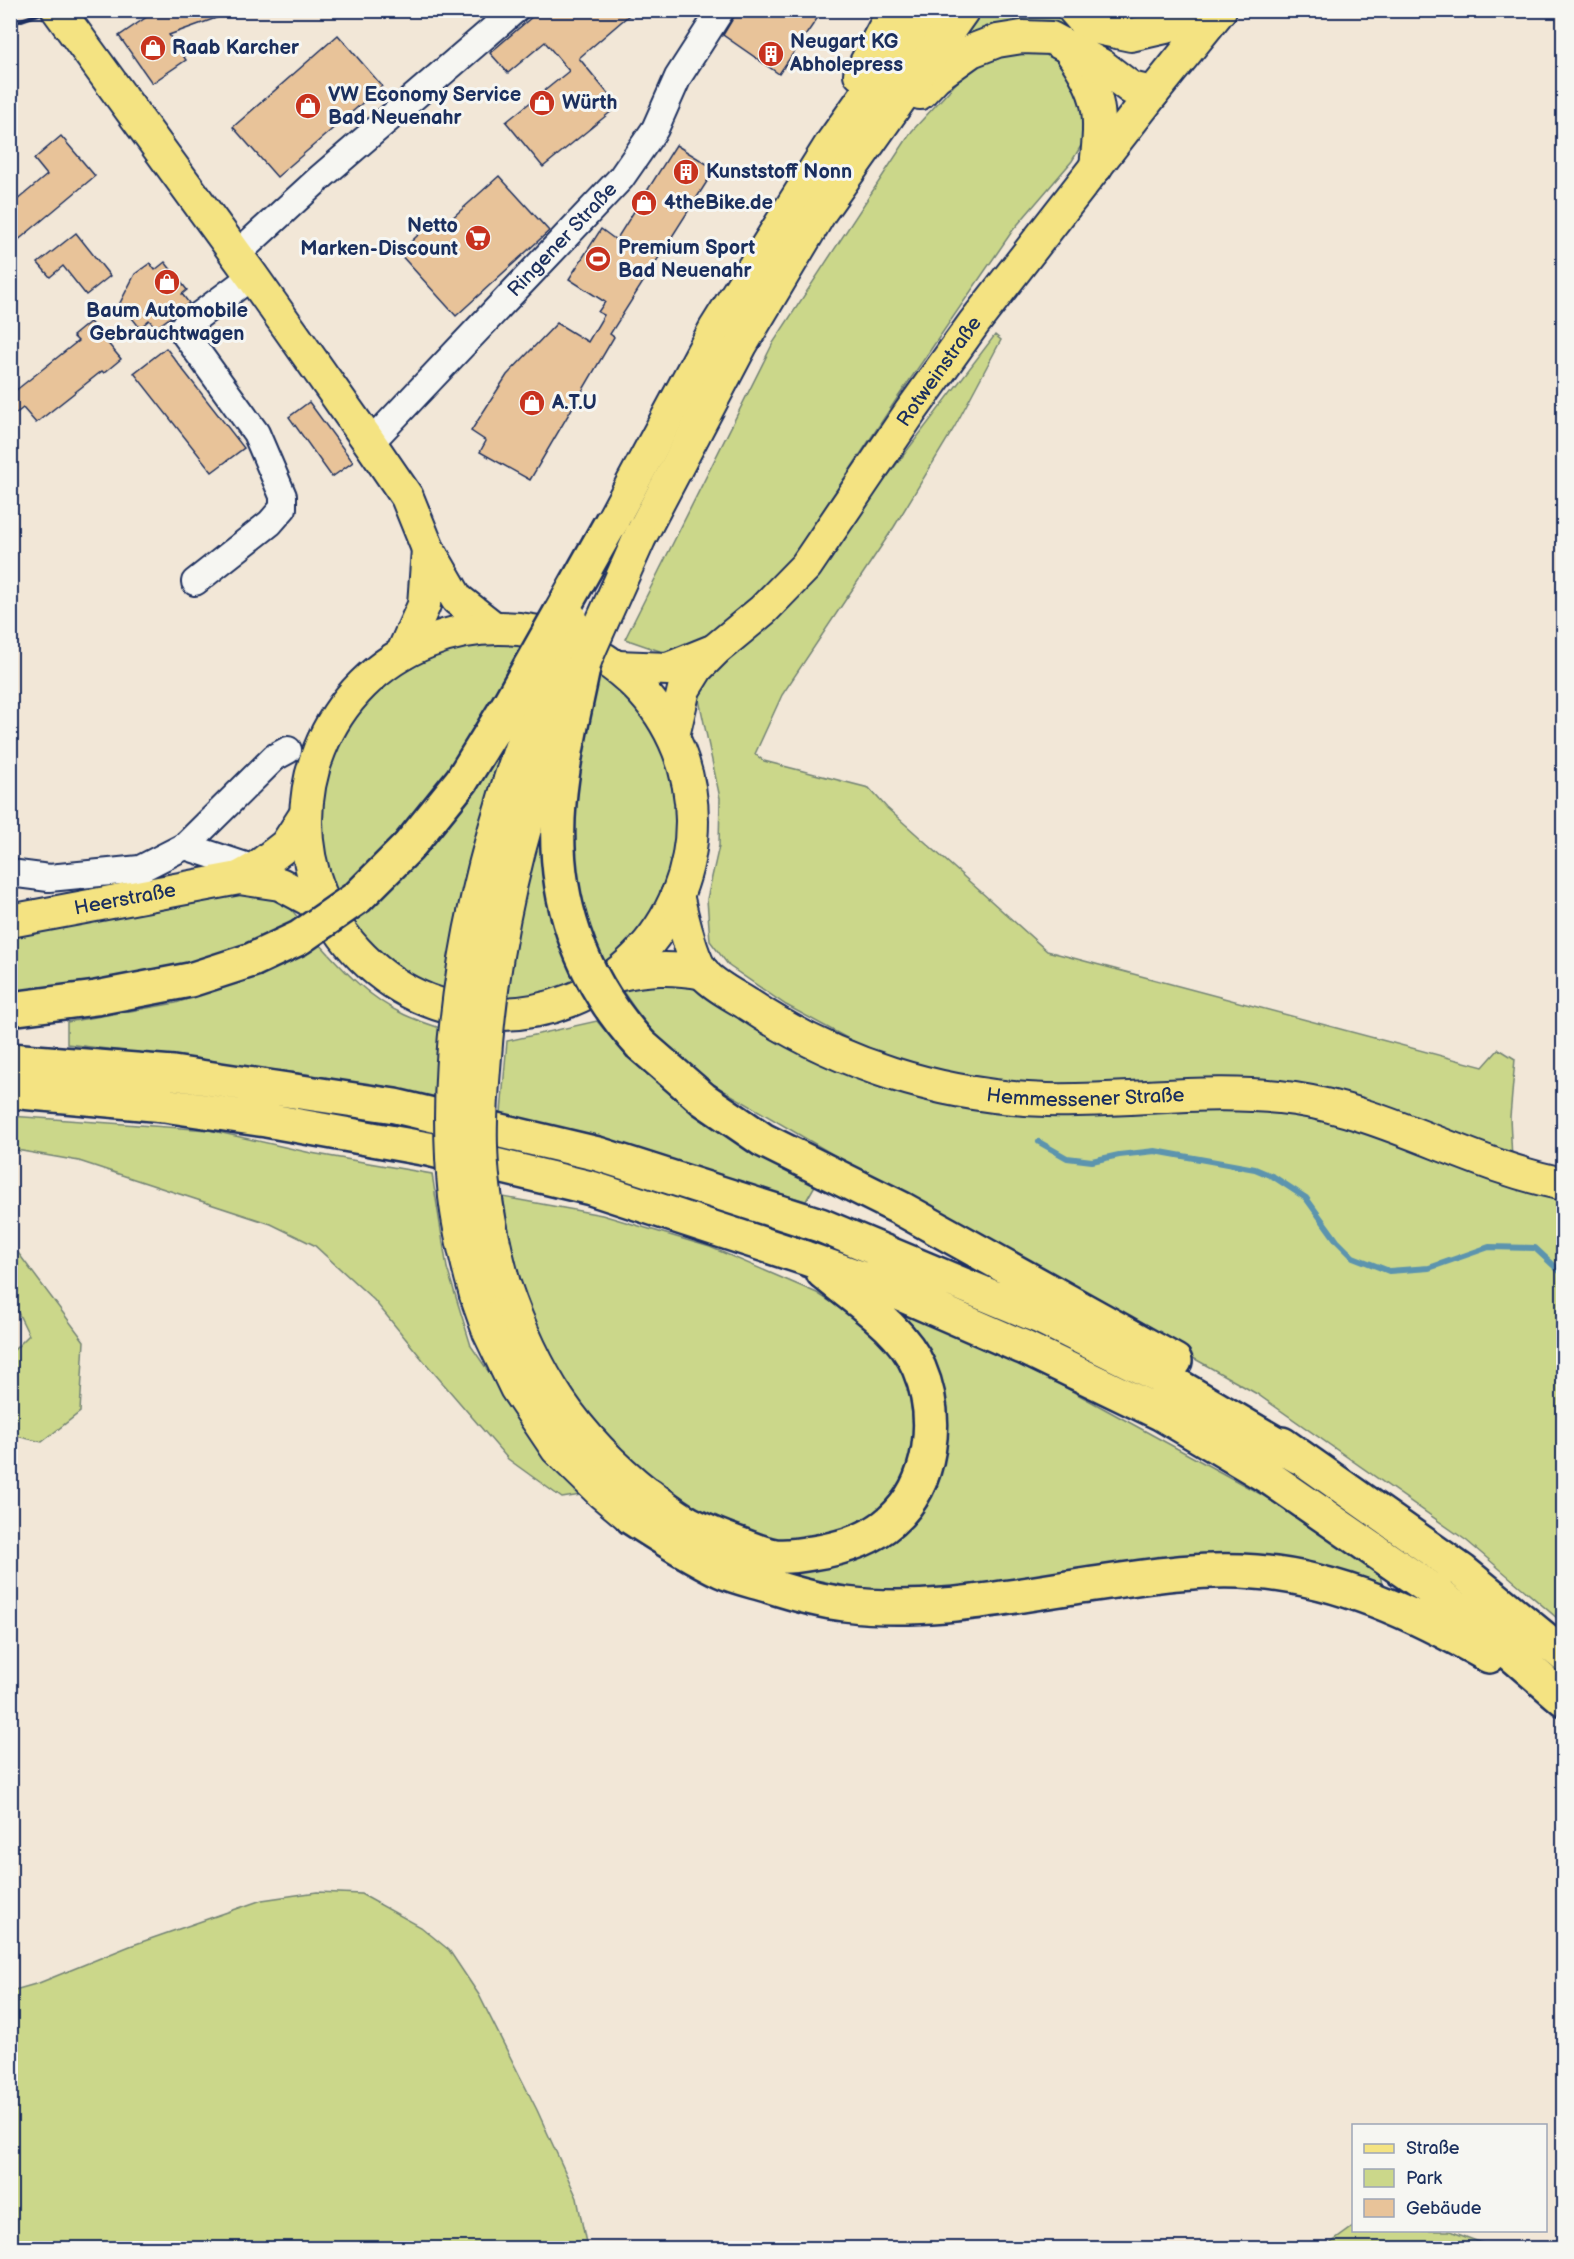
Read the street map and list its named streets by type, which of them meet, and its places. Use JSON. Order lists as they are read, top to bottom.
{
  "streets": {
    "main road": ["Rotweinstraße", "Heerstraße", "Hemmessener Straße"],
    "street": ["Ringener Straße"]
  },
  "places": {
    "shop": [
      "Raab Karcher",
      "Würth",
      "VW Economy Service Bad Neuenahr",
      "4theBike.de",
      "Baum Automobile Gebrauchtwagen",
      "A.T.U"
    ],
    "building": ["Neugart KG Abholepress", "Kunststoff Nonn"],
    "supermarket": ["Netto Marken-Discount"],
    "sports": ["Premium Sport Bad Neuenahr"]
  },
  "legend": ["Straße", "Park", "Gebäude"]
}
